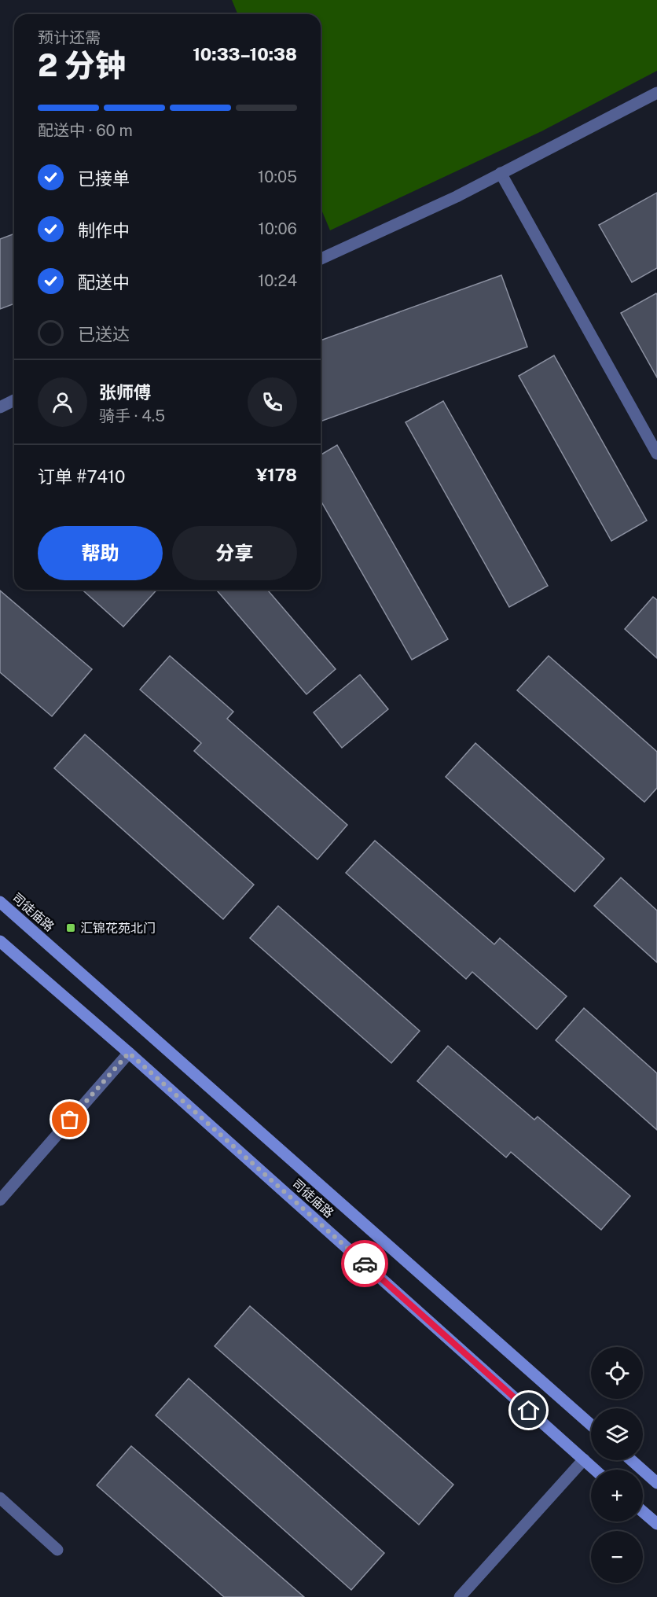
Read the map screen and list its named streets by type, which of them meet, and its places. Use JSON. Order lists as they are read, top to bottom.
{
  "streets": {
    "main road": ["司徒庙路"]
  },
  "places": {
    "transit": ["汇锦花苑北门"]
  },
  "page": {
    "heading": ["2 分钟", "预计还需", "10:33–10:38"],
    "panel": [
      "张师傅",
      "骑手 · 4.5",
      "订单 #7410",
      "¥178"
    ],
    "bar": "配送中 · 60 m",
    "list": [
      ["已接单", "10:05"],
      ["制作中", "10:06"],
      ["配送中", "10:24"],
      "已送达"
    ],
    "buttons": ["帮助", "分享"],
    "map_buttons": ["+", "−"]
  }
}
